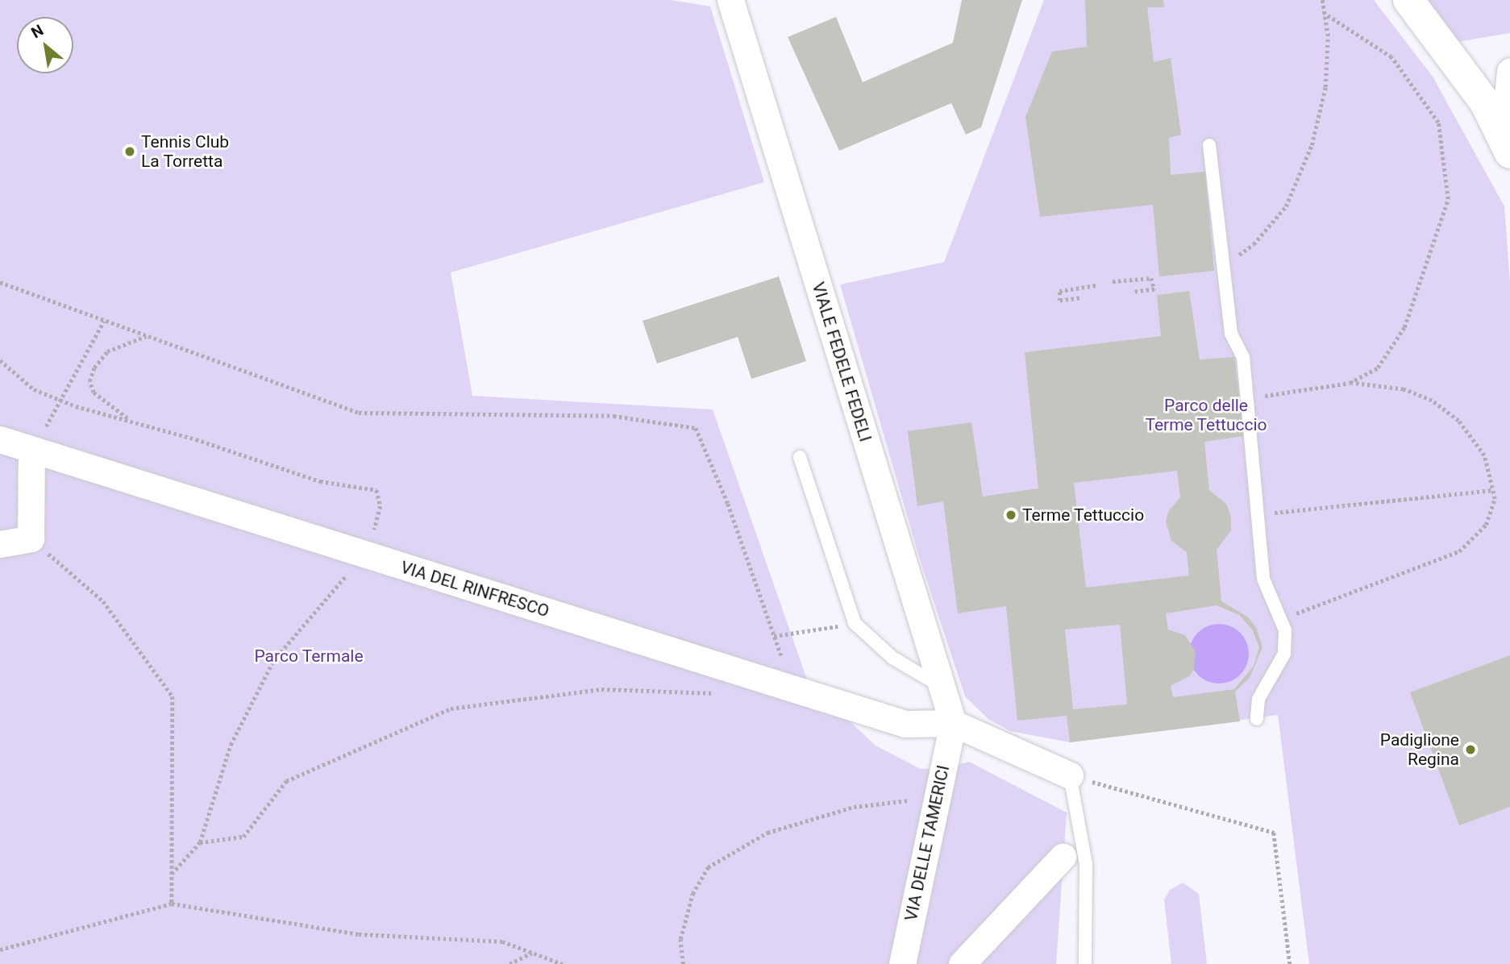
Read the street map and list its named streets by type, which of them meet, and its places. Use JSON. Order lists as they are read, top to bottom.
{
  "streets": {
    "street": ["VIALE FEDELE FEDELI", "VIA DEL RINFRESCO", "VIA DELLE TAMERICI"]
  },
  "crossings": [
    ["VIALE FEDELE FEDELI", "VIA DEL RINFRESCO"],
    ["VIALE FEDELE FEDELI", "VIA DELLE TAMERICI"],
    ["VIA DEL RINFRESCO", "VIA DELLE TAMERICI"]
  ],
  "parks": ["Parco delle Terme Tettuccio", "Parco Termale"],
  "places": ["Tennis Club La Torretta", "Terme Tettuccio", "Padiglione Regina"],
  "north": "top left"
}
